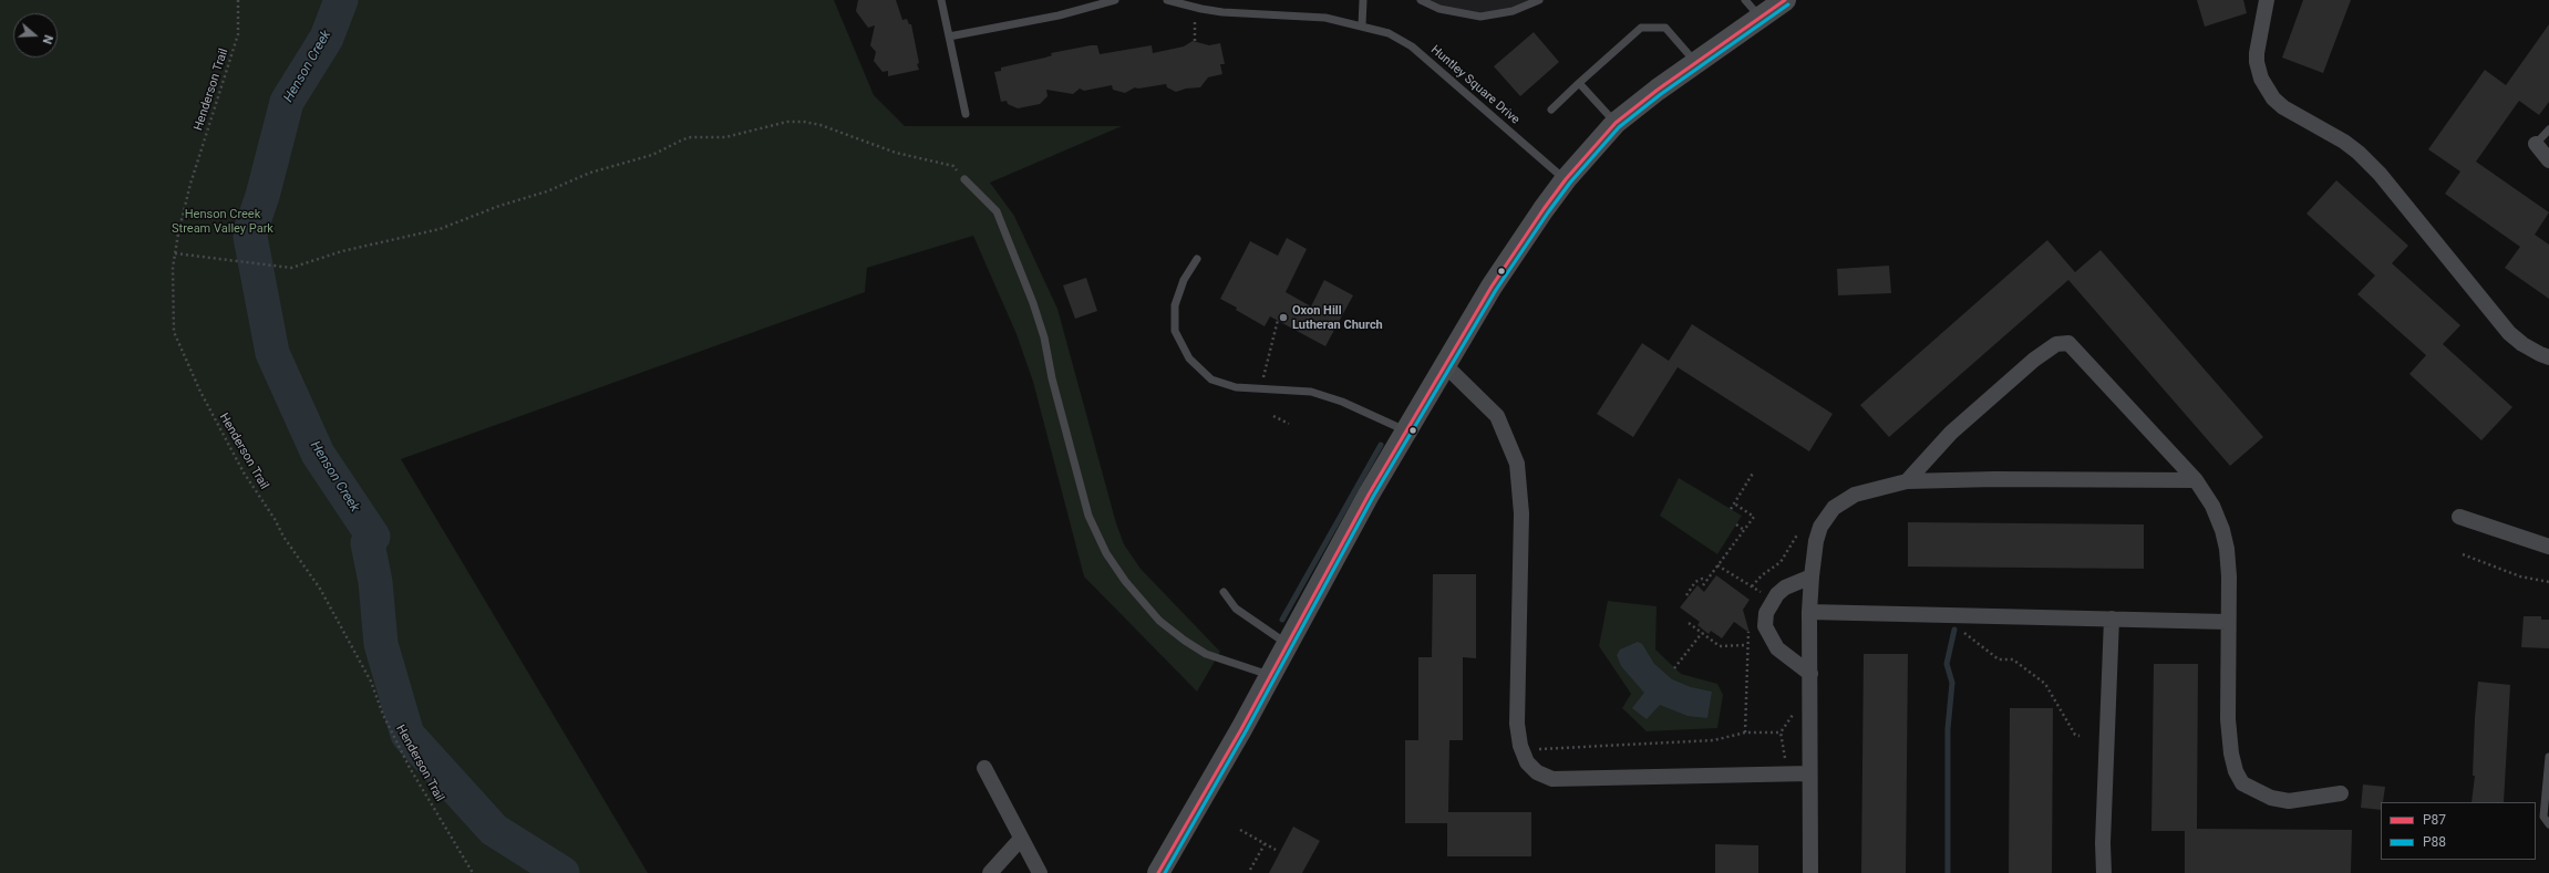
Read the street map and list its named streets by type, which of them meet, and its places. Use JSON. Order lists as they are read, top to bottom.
{
  "streets": {
    "lane": ["Huntley Square Drive"],
    "path": ["Henderson Trail"]
  },
  "water": ["Henson Creek"],
  "parks": ["Henson Creek Stream Valley Park"],
  "places": ["Oxon Hill Lutheran Church"],
  "lines": ["transit line P87", "transit line P88"],
  "legend": ["P87", "P88"],
  "north": "right"
}
